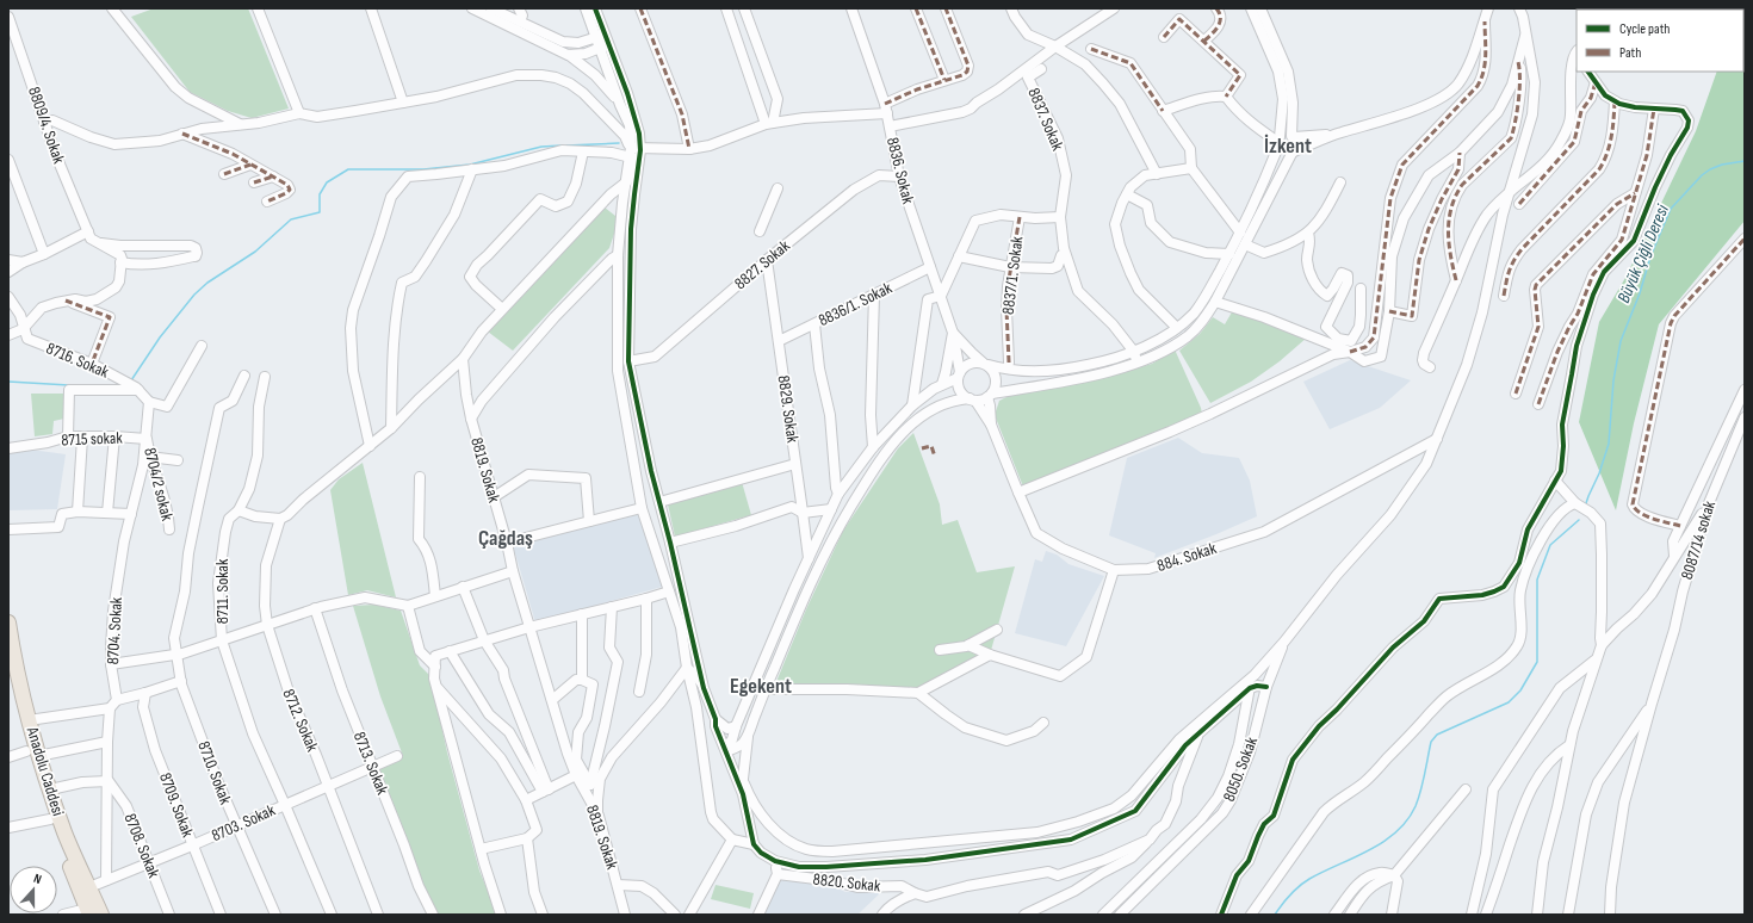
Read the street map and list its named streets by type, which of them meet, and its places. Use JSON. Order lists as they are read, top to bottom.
{
  "streets": {
    "highway": ["Anadolu Caddesi"],
    "street": [
      "8837. Sokak",
      "8809/4. Sokak",
      "8836. Sokak",
      "8827. Sokak",
      "8837/1. Sokak",
      "8836/1. Sokak",
      "8716. Sokak",
      "8829. Sokak",
      "8715 sokak",
      "8819. Sokak",
      "8704/2 sokak",
      "8087/14 sokak",
      "884. Sokak",
      "8711. Sokak",
      "8704. Sokak",
      "8712. Sokak",
      "8713. Sokak",
      "8050. Sokak",
      "8710. Sokak",
      "8709. Sokak",
      "8703. Sokak",
      "8708. Sokak",
      "8820. Sokak"
    ]
  },
  "crossings": [
    ["8836. Sokak", "8827. Sokak"],
    ["8836. Sokak", "8836/1. Sokak"],
    ["8836. Sokak", "884. Sokak"],
    ["8827. Sokak", "8829. Sokak"],
    ["8836/1. Sokak", "8829. Sokak"],
    ["8715 sokak", "8704/2 sokak"],
    ["8715 sokak", "8704. Sokak"],
    ["8704/2 sokak", "8704. Sokak"],
    ["8711. Sokak", "8703. Sokak"],
    ["8712. Sokak", "8703. Sokak"],
    ["8713. Sokak", "8703. Sokak"],
    ["Anadolu Caddesi", "8703. Sokak"],
    ["8710. Sokak", "8703. Sokak"],
    ["8709. Sokak", "8703. Sokak"],
    ["8703. Sokak", "8708. Sokak"]
  ],
  "districts": ["İzkent", "Çağdaş", "Egekent"],
  "water": ["Büyük Çiğli Deresi"],
  "legend": ["Cycle path", "Path"],
  "north": "top"
}
